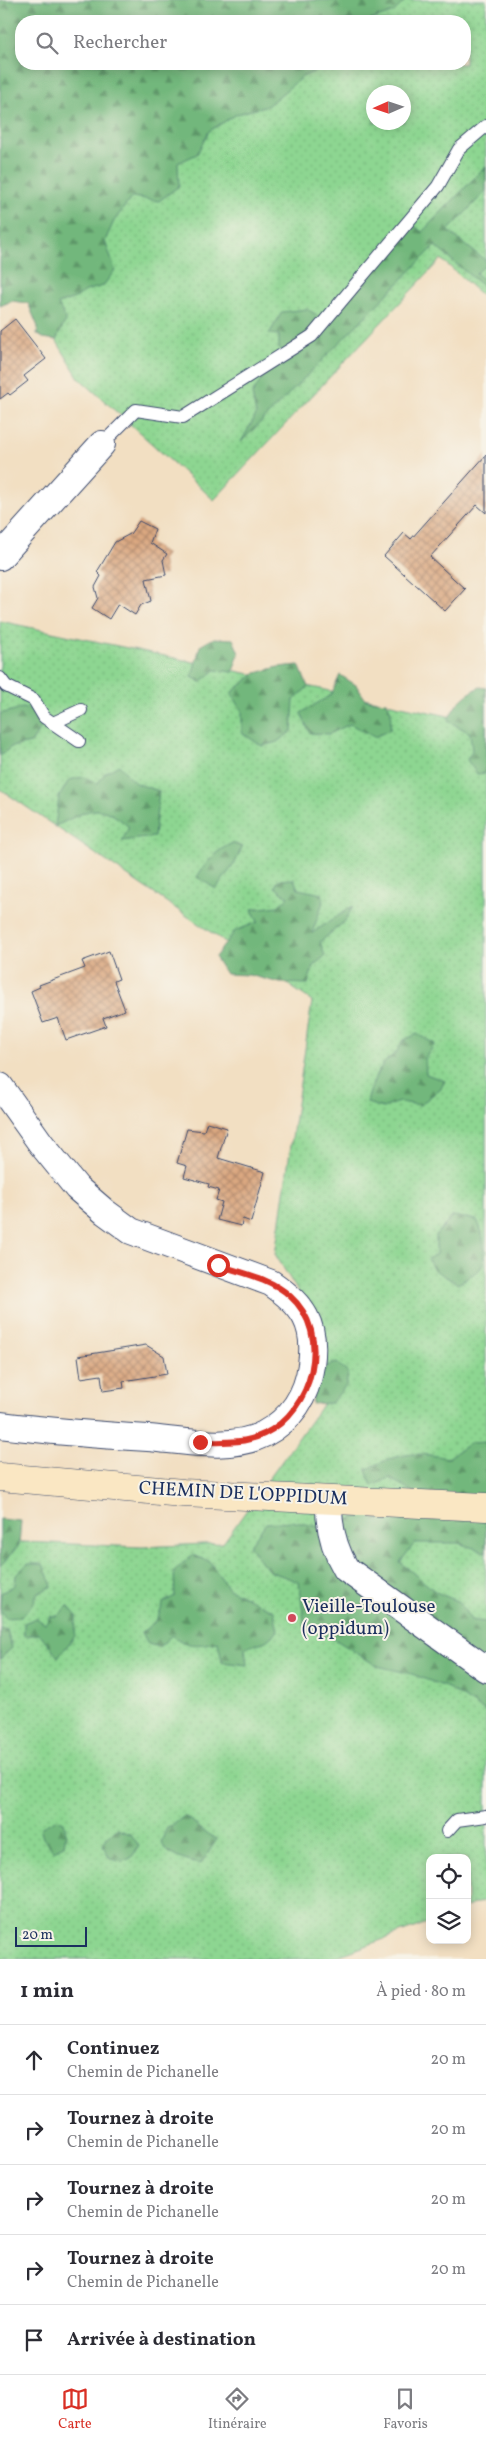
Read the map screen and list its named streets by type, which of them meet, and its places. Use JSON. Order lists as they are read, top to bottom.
{
  "streets": {
    "street": ["CHEMIN DE L'OPPIDUM"]
  },
  "places": ["Vieille-Toulouse (oppidum)"],
  "scale_bar": "20 m",
  "north": "left",
  "page": {
    "search": "Rechercher",
    "scale": "20 m",
    "heading": ["1 min", "À pied · 80 m"],
    "list": [
      ["Continuez", "Chemin de Pichanelle", "20 m"],
      ["Tournez à droite", "Chemin de Pichanelle", "20 m"],
      ["Tournez à droite", "Chemin de Pichanelle", "20 m"],
      ["Tournez à droite", "Chemin de Pichanelle", "20 m"],
      "Arrivée à destination"
    ],
    "nav": ["Carte", "Itinéraire", "Favoris"]
  }
}
